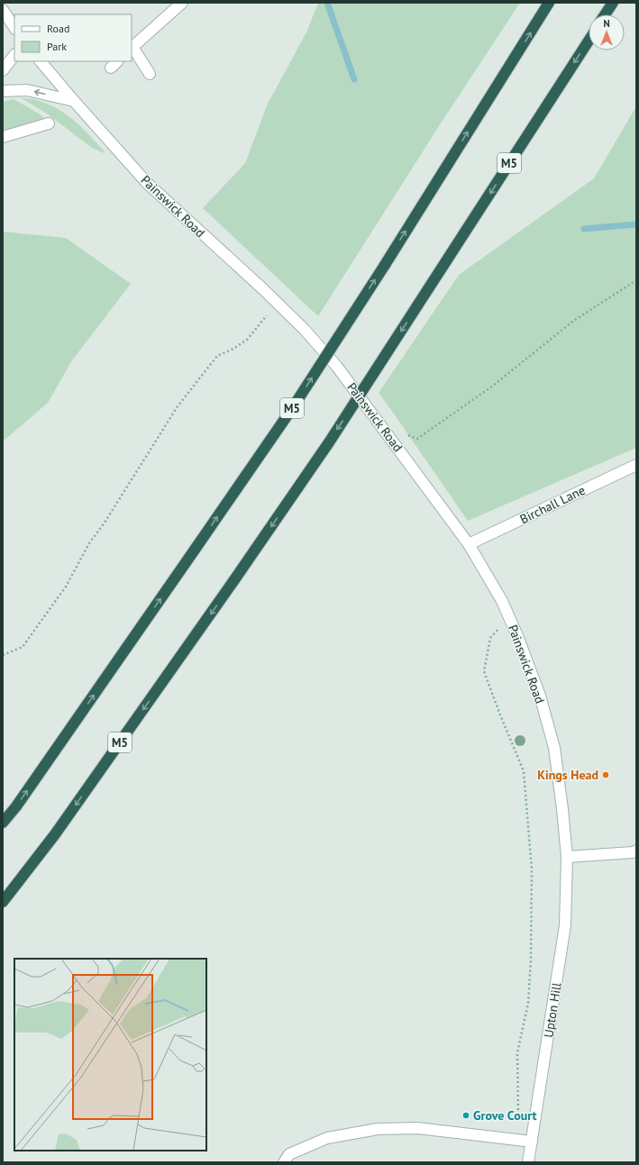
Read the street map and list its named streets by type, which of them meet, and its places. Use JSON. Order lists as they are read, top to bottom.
{
  "streets": {
    "highway": ["M5"],
    "main road": ["Painswick Road", "Birchall Lane", "Upton Hill"]
  },
  "crossings": [
    ["Painswick Road", "Birchall Lane"],
    ["Painswick Road", "Upton Hill"]
  ],
  "places": ["Kings Head", "Grove Court"],
  "legend": ["Road", "Park"],
  "north": "top"
}
